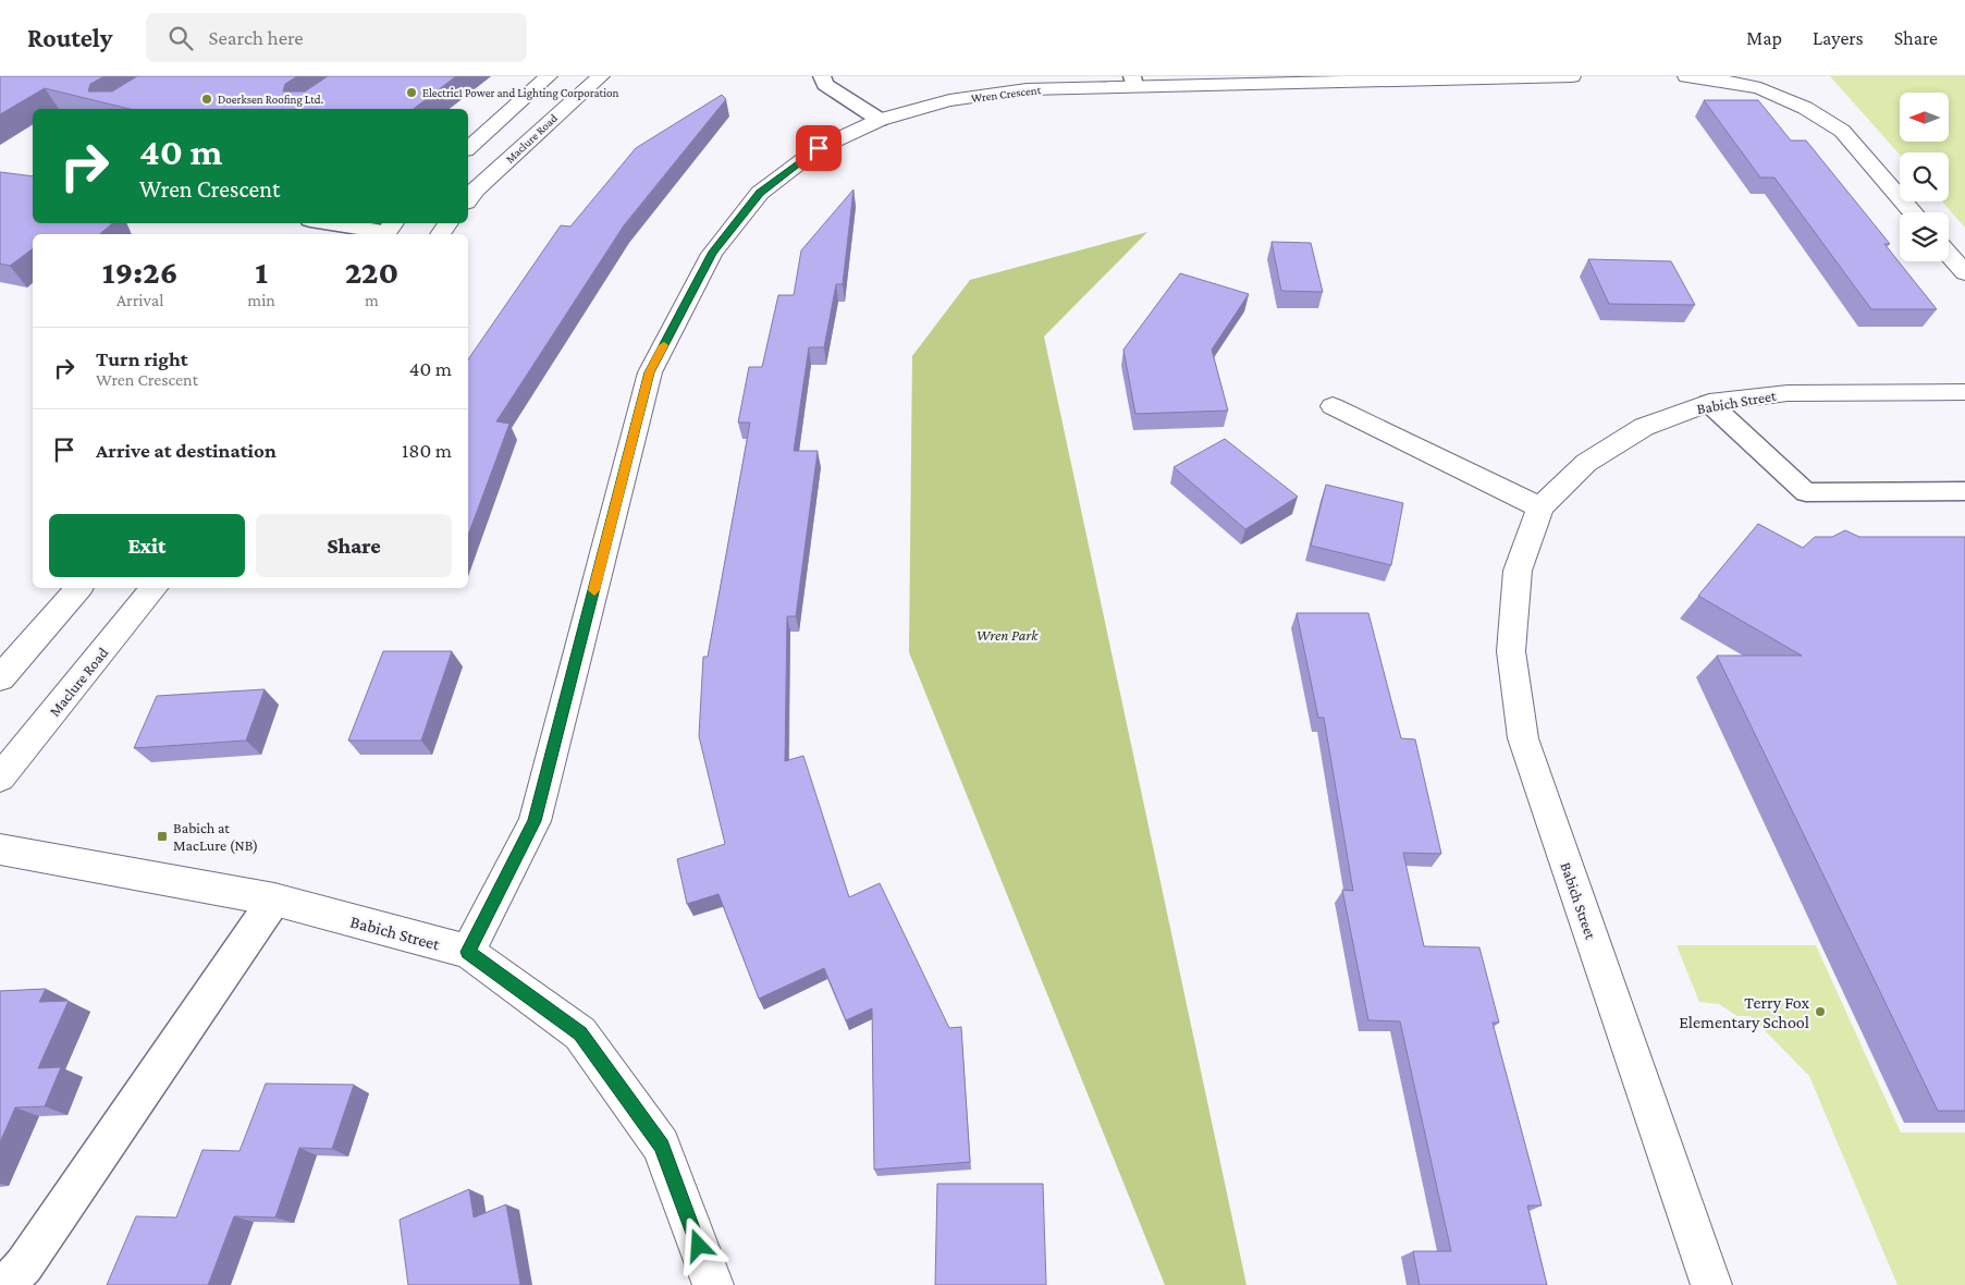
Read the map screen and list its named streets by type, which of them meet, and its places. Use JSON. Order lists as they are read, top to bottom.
{
  "streets": {
    "street": ["Wren Crescent", "Maclure Road", "Babich Street"]
  },
  "crossings": [
    ["Wren Crescent", "Babich Street"]
  ],
  "parks": ["Wren Park"],
  "places": {
    "other": ["Electric1 Power and Lighting Corporation", "Doerksen Roofing Ltd.", "Terry Fox Elementary School"],
    "transit": ["Babich at MacLure (NB)"]
  },
  "north": "left",
  "page": {
    "header": "Routely",
    "search": "Search here",
    "nav": ["Map", "Layers", "Share"],
    "turn": ["40 m", "Wren Crescent"],
    "eta": [
      "19:26",
      "Arrival",
      "1",
      "min",
      "220",
      "m"
    ],
    "list": [
      {
        "name": "Turn right",
        "note": "Wren Crescent",
        "value": "40 m"
      },
      {
        "name": "Arrive at destination",
        "value": "180 m"
      }
    ],
    "buttons": ["Exit", "Share"]
  }
}
